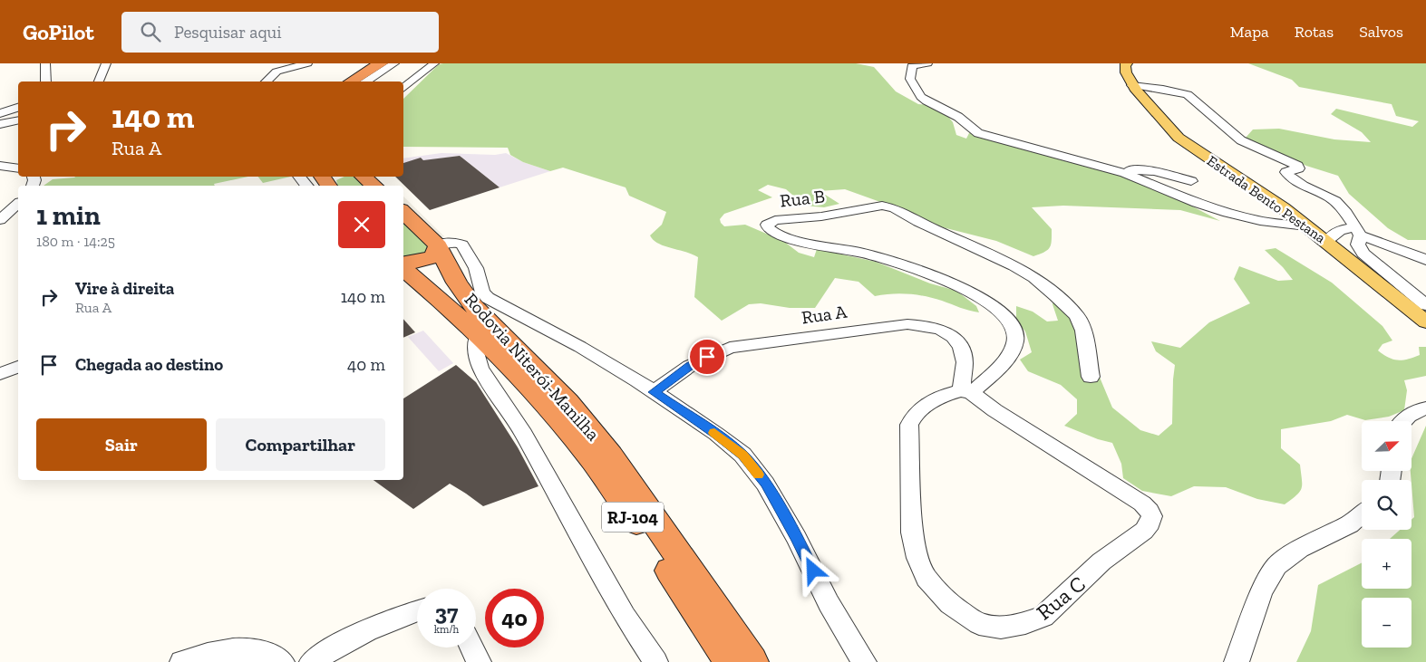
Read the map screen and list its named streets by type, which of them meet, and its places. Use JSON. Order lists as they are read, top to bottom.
{
  "streets": {
    "highway": ["Rodovia Niterói-Manilha", "RJ-104"],
    "main road": ["Estrada Bento Pestana"],
    "street": ["Rua B", "Rua A", "Rua C"]
  },
  "crossings": [
    ["Rua B", "Rua A"],
    ["Rua B", "Rua C"],
    ["Rua A", "Rua C"]
  ],
  "north": "top right",
  "page": {
    "header": "GoPilot",
    "search": "Pesquisar aqui",
    "nav": ["Mapa", "Rotas", "Salvos"],
    "turn": ["140 m", "Rua A"],
    "heading": ["1 min", "180 m · 14:25"],
    "list": [
      {
        "name": "Vire à direita",
        "note": "Rua A",
        "value": "140 m"
      },
      {
        "name": "Chegada ao destino",
        "value": "40 m"
      }
    ],
    "buttons": ["Sair", "Compartilhar"],
    "map_buttons": ["+", "−"],
    "speed": "37 km/h",
    "limit": "40"
  }
}
